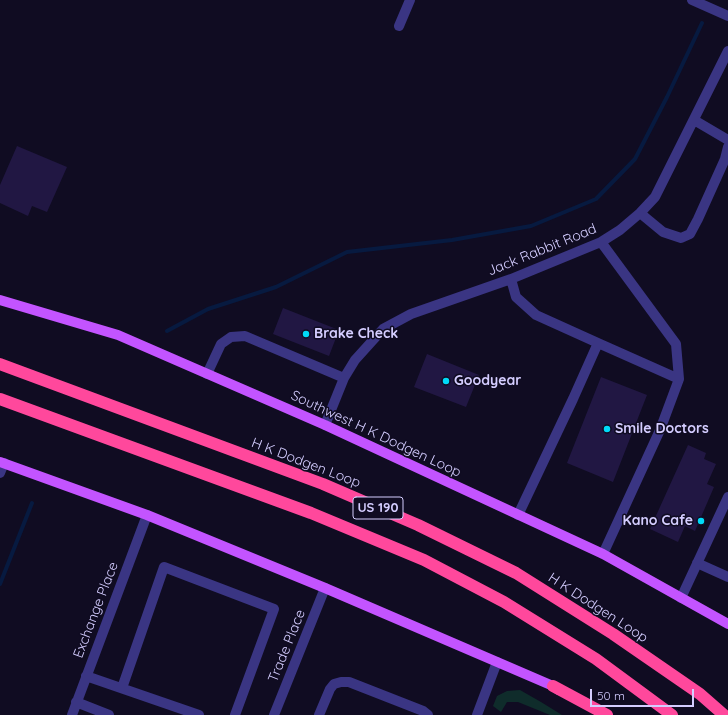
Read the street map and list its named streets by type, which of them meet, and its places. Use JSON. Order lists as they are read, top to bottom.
{
  "streets": {
    "highway": ["H K Dodgen Loop", "US 190"],
    "main road": ["Southwest H K Dodgen Loop"],
    "street": ["Jack Rabbit Road", "Exchange Place", "Trade Place"]
  },
  "crossings": [
    ["Jack Rabbit Road", "Southwest H K Dodgen Loop"]
  ],
  "places": [
    "Brake Check",
    "Goodyear",
    "Smile Doctors",
    "Kano Cafe"
  ],
  "scale_bar": "50 m"
}
